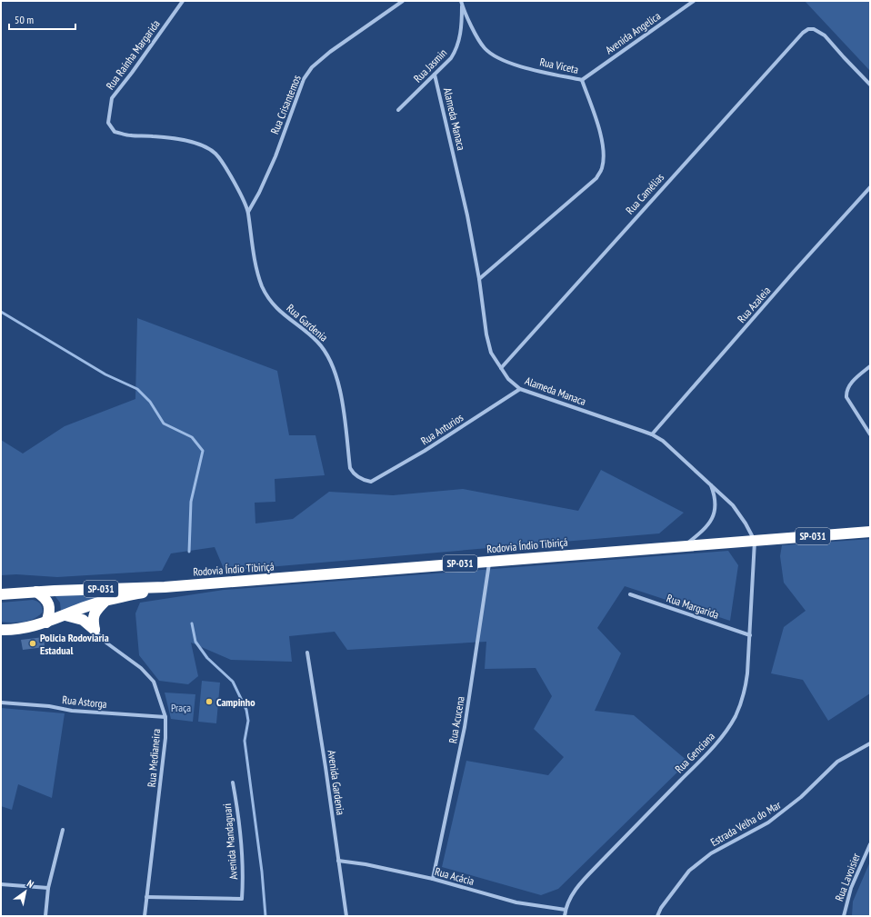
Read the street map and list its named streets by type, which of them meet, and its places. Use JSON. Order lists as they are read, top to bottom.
{
  "streets": {
    "highway": ["SP-031", "Rodovia Índio Tibiriçá"],
    "street": [
      "Avenida Angelica",
      "Rua Raínha Margarida",
      "Rua Jasmin",
      "Rua Viceta",
      "Rua Crisantemos",
      "Alameda Manaca",
      "Rua Camélias",
      "Rua Azaleia",
      "Rua Gardenia",
      "Rua Anturios",
      "Rua Margarida",
      "Rua Astorga",
      "Rua Acucena",
      "Rua Genciana",
      "Rua Medianeira",
      "Avenida Gardenia",
      "Estrada Velha do Mar",
      "Avenida Mandaguari",
      "Rua Acácia",
      "Rua Lavoisier"
    ]
  },
  "crossings": [
    ["Avenida Angelica", "Rua Viceta"],
    ["Rua Raínha Margarida", "Rua Gardenia"],
    ["Rua Jasmin", "Rua Viceta"],
    ["Rua Jasmin", "Alameda Manaca"],
    ["Rua Viceta", "Alameda Manaca"],
    ["Rua Crisantemos", "Rua Gardenia"],
    ["Alameda Manaca", "Rua Camélias"],
    ["Alameda Manaca", "Rua Azaleia"],
    ["Alameda Manaca", "Rua Anturios"],
    ["Alameda Manaca", "Rodovia Índio Tibiriçá"],
    ["Alameda Manaca", "Rua Genciana"],
    ["Rua Gardenia", "Rua Anturios"],
    ["Rodovia Índio Tibiriçá", "Rua Acucena"],
    ["Rodovia Índio Tibiriçá", "Rua Genciana"],
    ["Rua Margarida", "Rua Genciana"],
    ["Rua Astorga", "Rua Medianeira"],
    ["Rua Acucena", "Rua Acácia"],
    ["Rua Genciana", "Rua Acácia"],
    ["Rua Medianeira", "Avenida Mandaguari"],
    ["Avenida Gardenia", "Rua Acácia"]
  ],
  "parks": ["Praça"],
  "places": ["Policia Rodoviaria Estadual", "Campinho"],
  "scale_bar": "50 m",
  "north": "top right"
}
